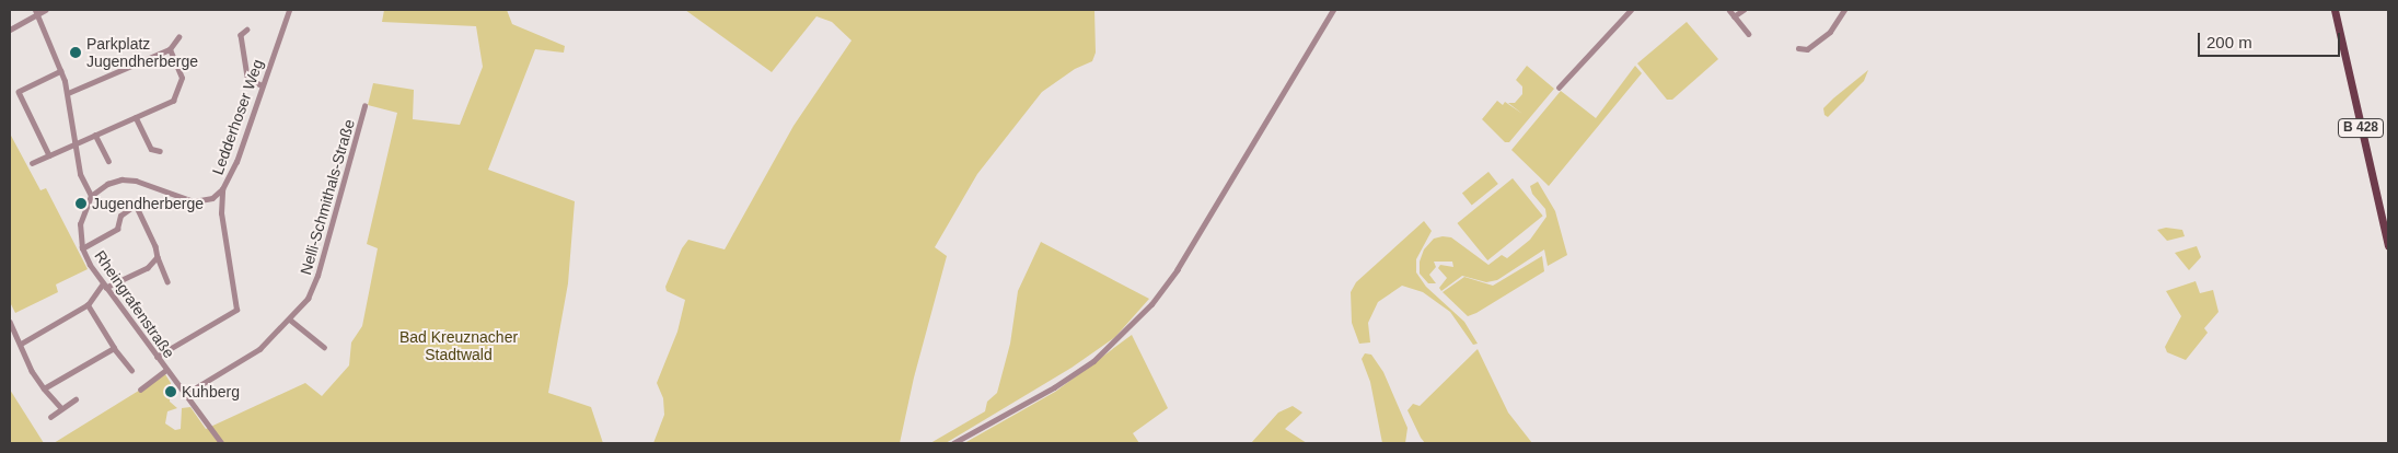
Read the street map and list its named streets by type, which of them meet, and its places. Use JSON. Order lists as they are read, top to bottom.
{
  "streets": {
    "main road": ["B 428"],
    "street": ["Ledderhoser Weg", "Nelli-Schmithals-Straße", "Rheingrafenstraße"]
  },
  "crossings": [
    ["Ledderhoser Weg", "Rheingrafenstraße"],
    ["Nelli-Schmithals-Straße", "Rheingrafenstraße"]
  ],
  "parks": ["Bad Kreuznacher Stadtwald"],
  "places": ["Parkplatz Jugendherberge", "Jugendherberge", "Kuhberg"],
  "scale_bar": "200 m"
}
